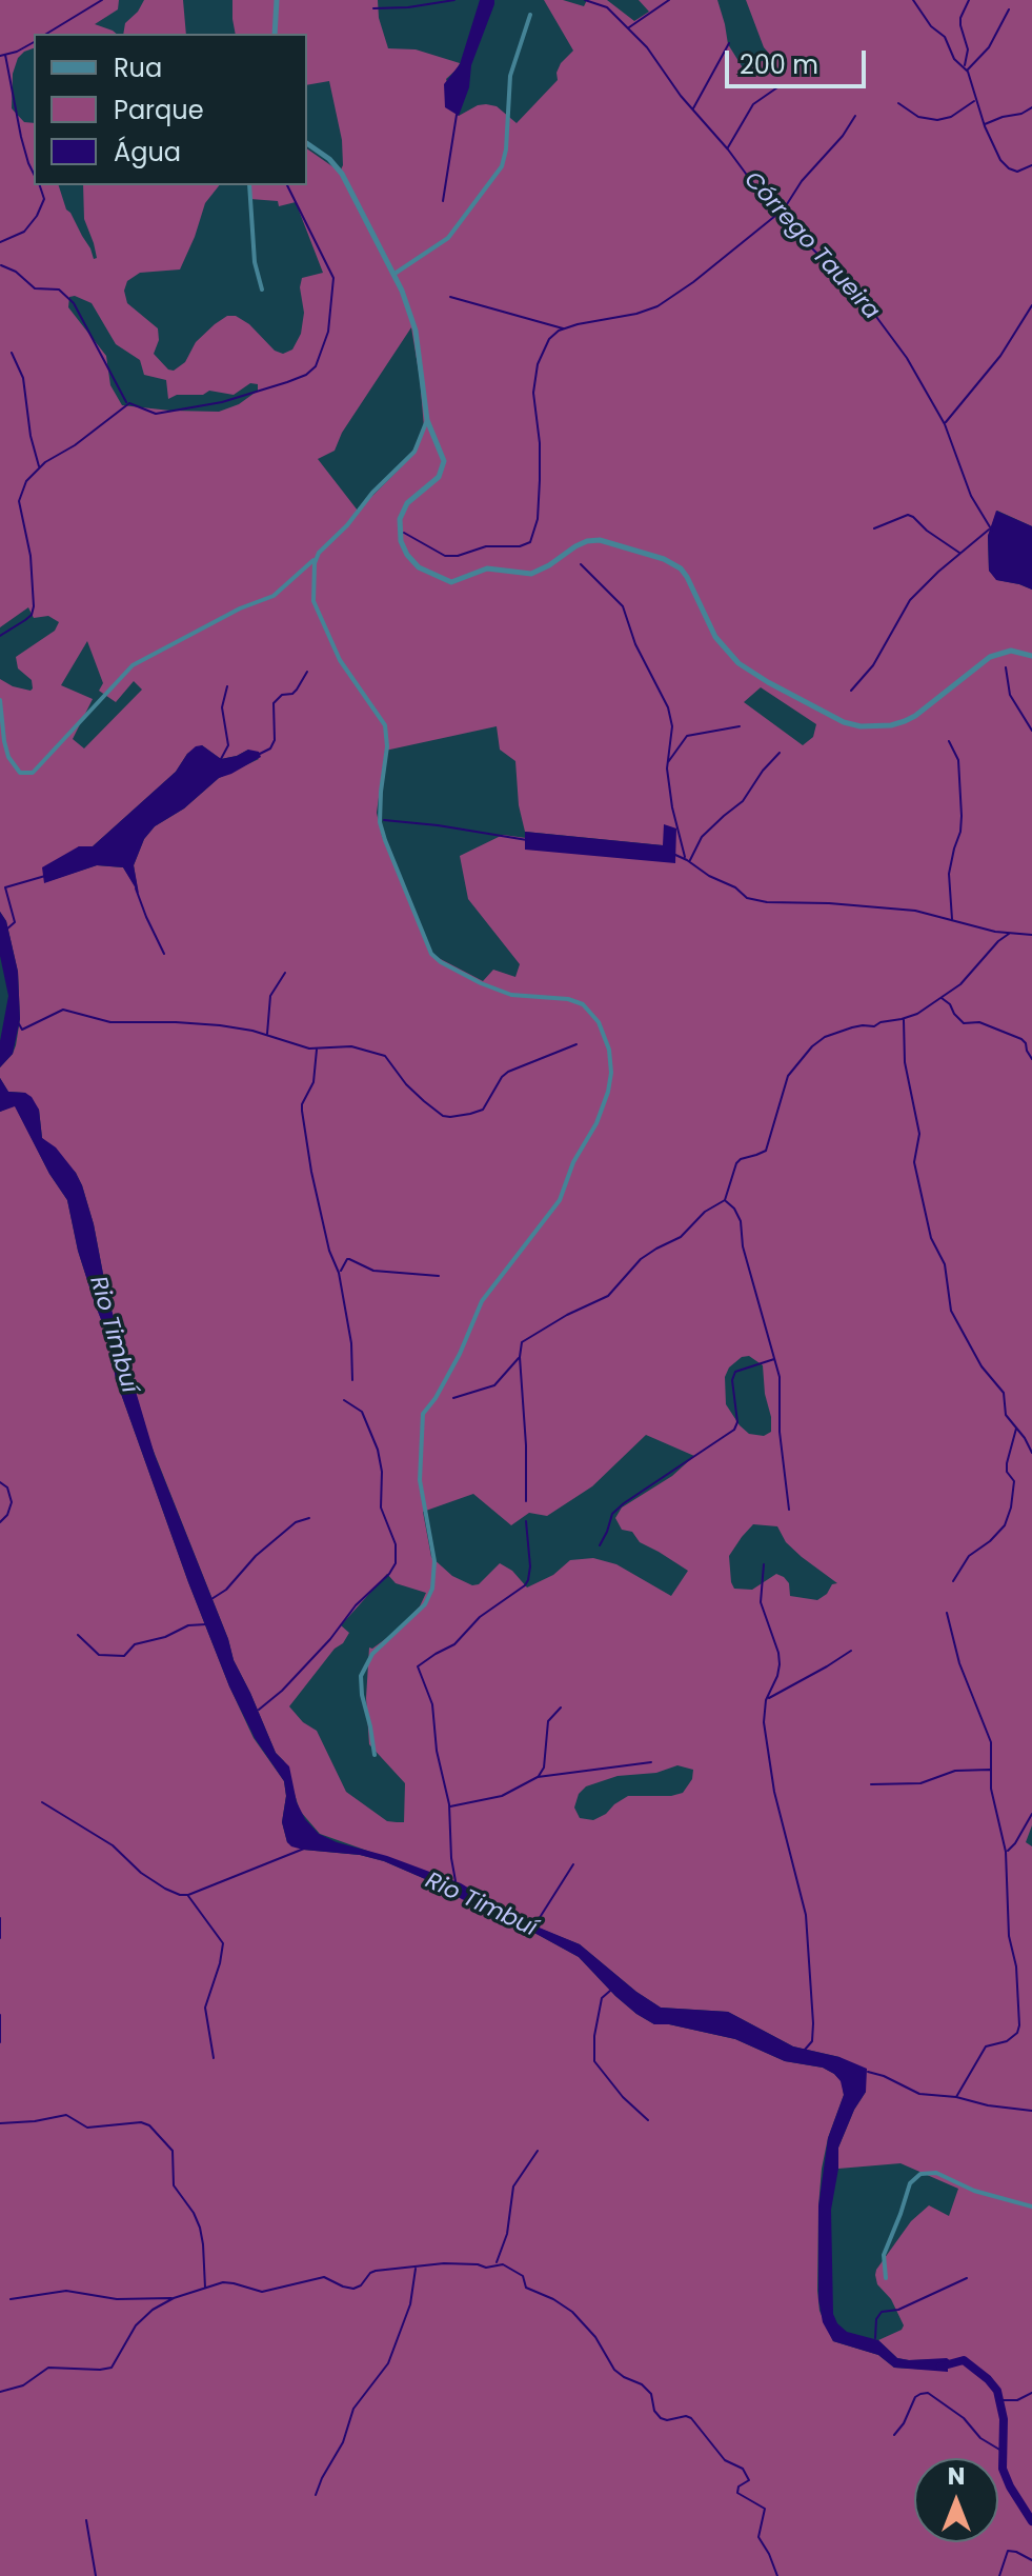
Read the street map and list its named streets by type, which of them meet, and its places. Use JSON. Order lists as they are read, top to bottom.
{
  "water": ["Córrego Taueira", "Rio Timbuí"],
  "legend": ["Rua", "Parque", "Água"],
  "scale_bar": "200 m",
  "north": "top"
}
